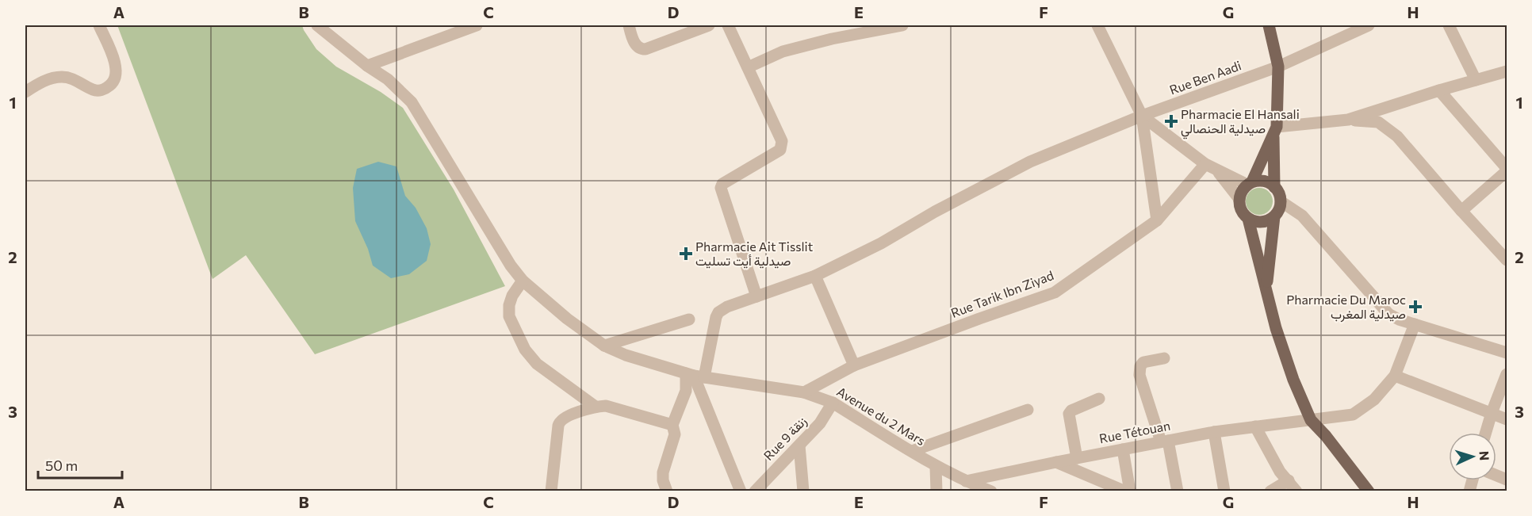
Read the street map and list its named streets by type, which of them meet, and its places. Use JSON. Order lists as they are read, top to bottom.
{
  "streets": {
    "street": [
      "Rue Ben Aadi",
      "Rue Tarik Ibn Ziyad",
      "Avenue du 2 Mars",
      "Rue Tétouan",
      "Rue 9 زنقة"
    ]
  },
  "crossings": [
    ["Rue Ben Aadi", "Avenue du 2 Mars"],
    ["Rue Tarik Ibn Ziyad", "Avenue du 2 Mars"],
    ["Avenue du 2 Mars", "Rue Tétouan"],
    ["Avenue du 2 Mars", "Rue 9 زنقة"]
  ],
  "places": {
    "health": ["Pharmacie El Hansali صيدلية الحنصالي", "Pharmacie Ait Tisslit صيدلية أيت تسليت", "Pharmacie Du Maroc صيدلية المغرب"]
  },
  "scale_bar": "50 m",
  "north": "right",
  "grid": {
    "columns": [
      "A",
      "B",
      "C",
      "D",
      "E",
      "F",
      "G",
      "H"
    ],
    "rows": ["1", "2", "3"]
  }
}
